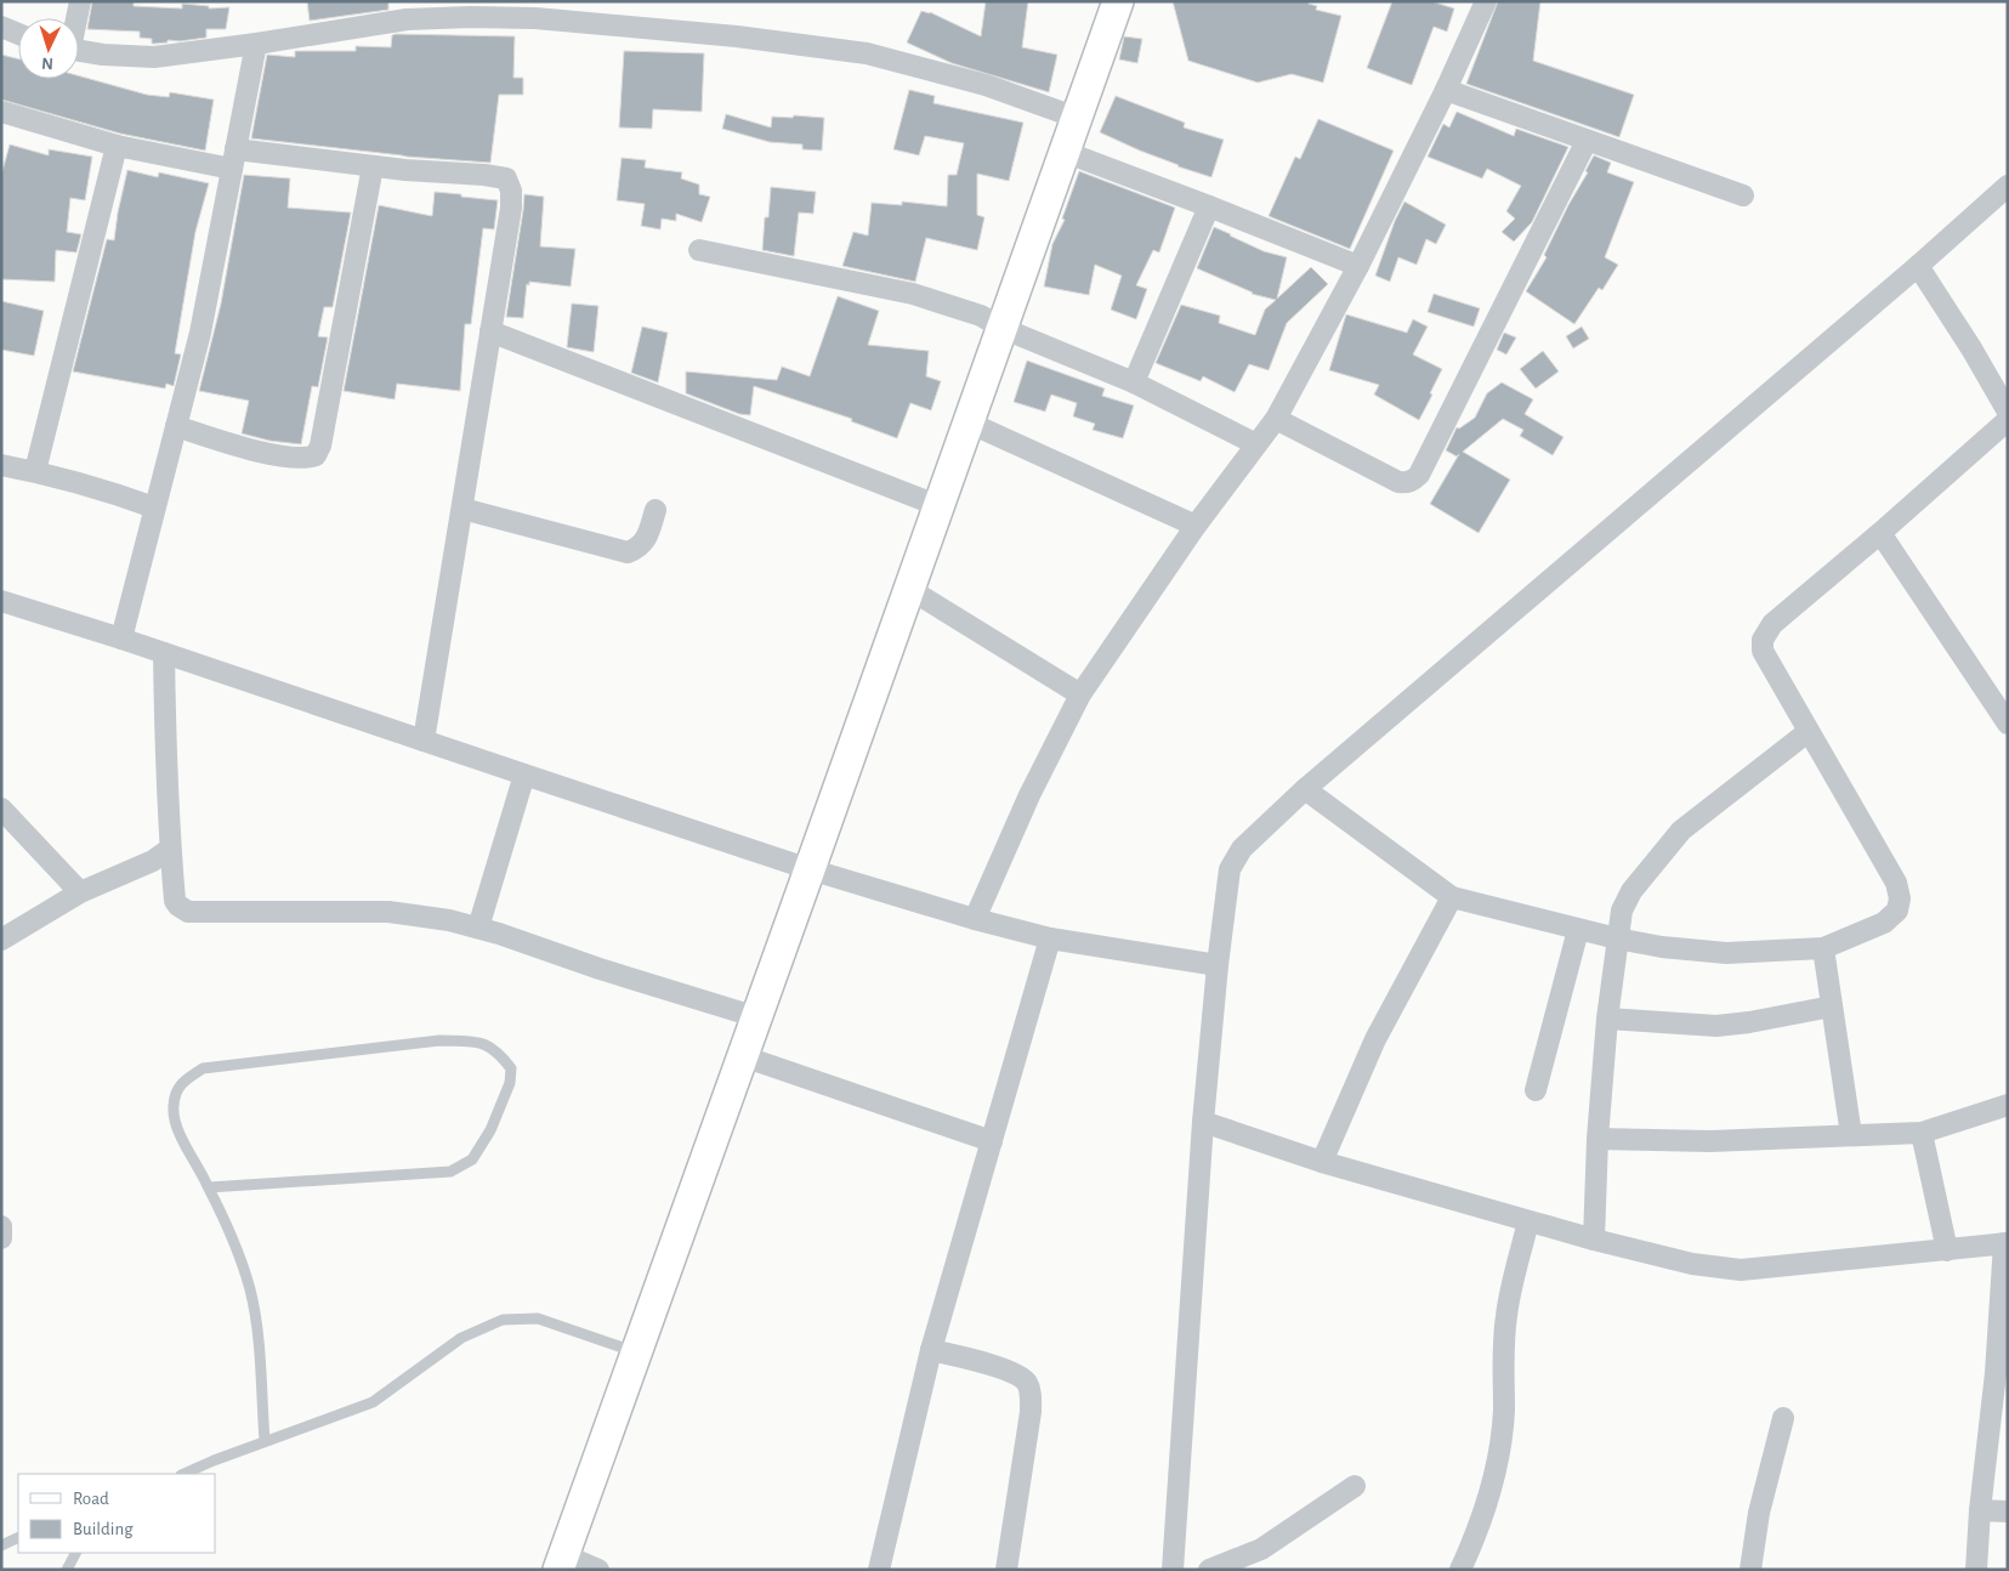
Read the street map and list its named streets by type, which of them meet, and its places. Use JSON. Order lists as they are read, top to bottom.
{
  "legend": ["Road", "Building"],
  "north": "bottom"
}
